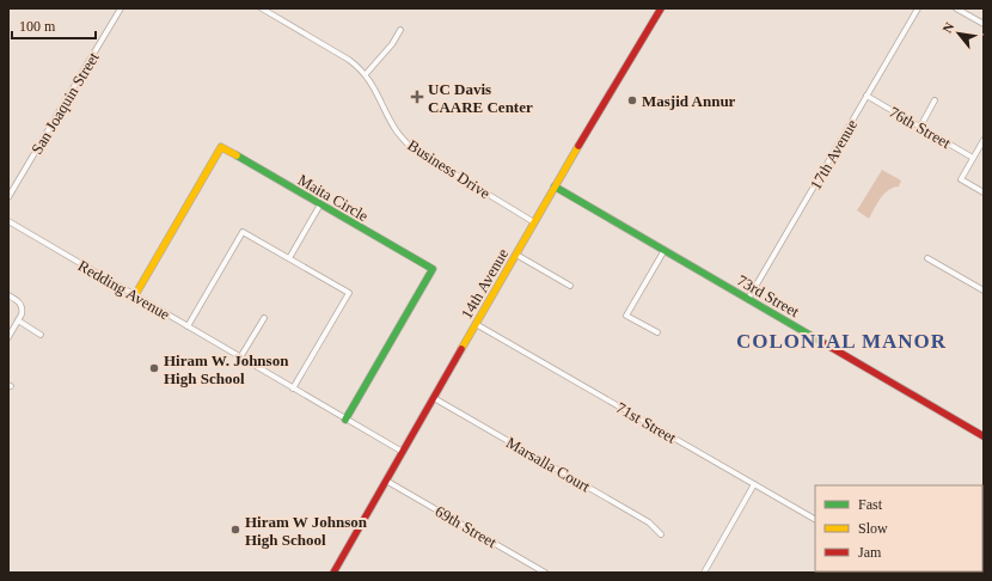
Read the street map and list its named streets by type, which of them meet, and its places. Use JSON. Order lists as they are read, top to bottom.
{
  "streets": {
    "street": [
      "San Joaquin Street",
      "76th Street",
      "17th Avenue",
      "Business Drive",
      "Maita Circle",
      "14th Avenue",
      "Redding Avenue",
      "73rd Street",
      "71st Street",
      "Marsalla Court",
      "69th Street"
    ]
  },
  "crossings": [
    ["76th Street", "17th Avenue"],
    ["17th Avenue", "73rd Street"],
    ["Business Drive", "14th Avenue"],
    ["Maita Circle", "Redding Avenue"],
    ["14th Avenue", "Redding Avenue"],
    ["14th Avenue", "73rd Street"],
    ["14th Avenue", "71st Street"],
    ["14th Avenue", "Marsalla Court"],
    ["14th Avenue", "69th Street"]
  ],
  "districts": ["COLONIAL MANOR"],
  "places": {
    "health": ["UC Davis CAARE Center"],
    "other": ["Masjid Annur", "Hiram W. Johnson High School", "Hiram W Johnson High School"]
  },
  "legend": ["Fast", "Slow", "Jam"],
  "scale_bar": "100 m",
  "north": "top left"
}
